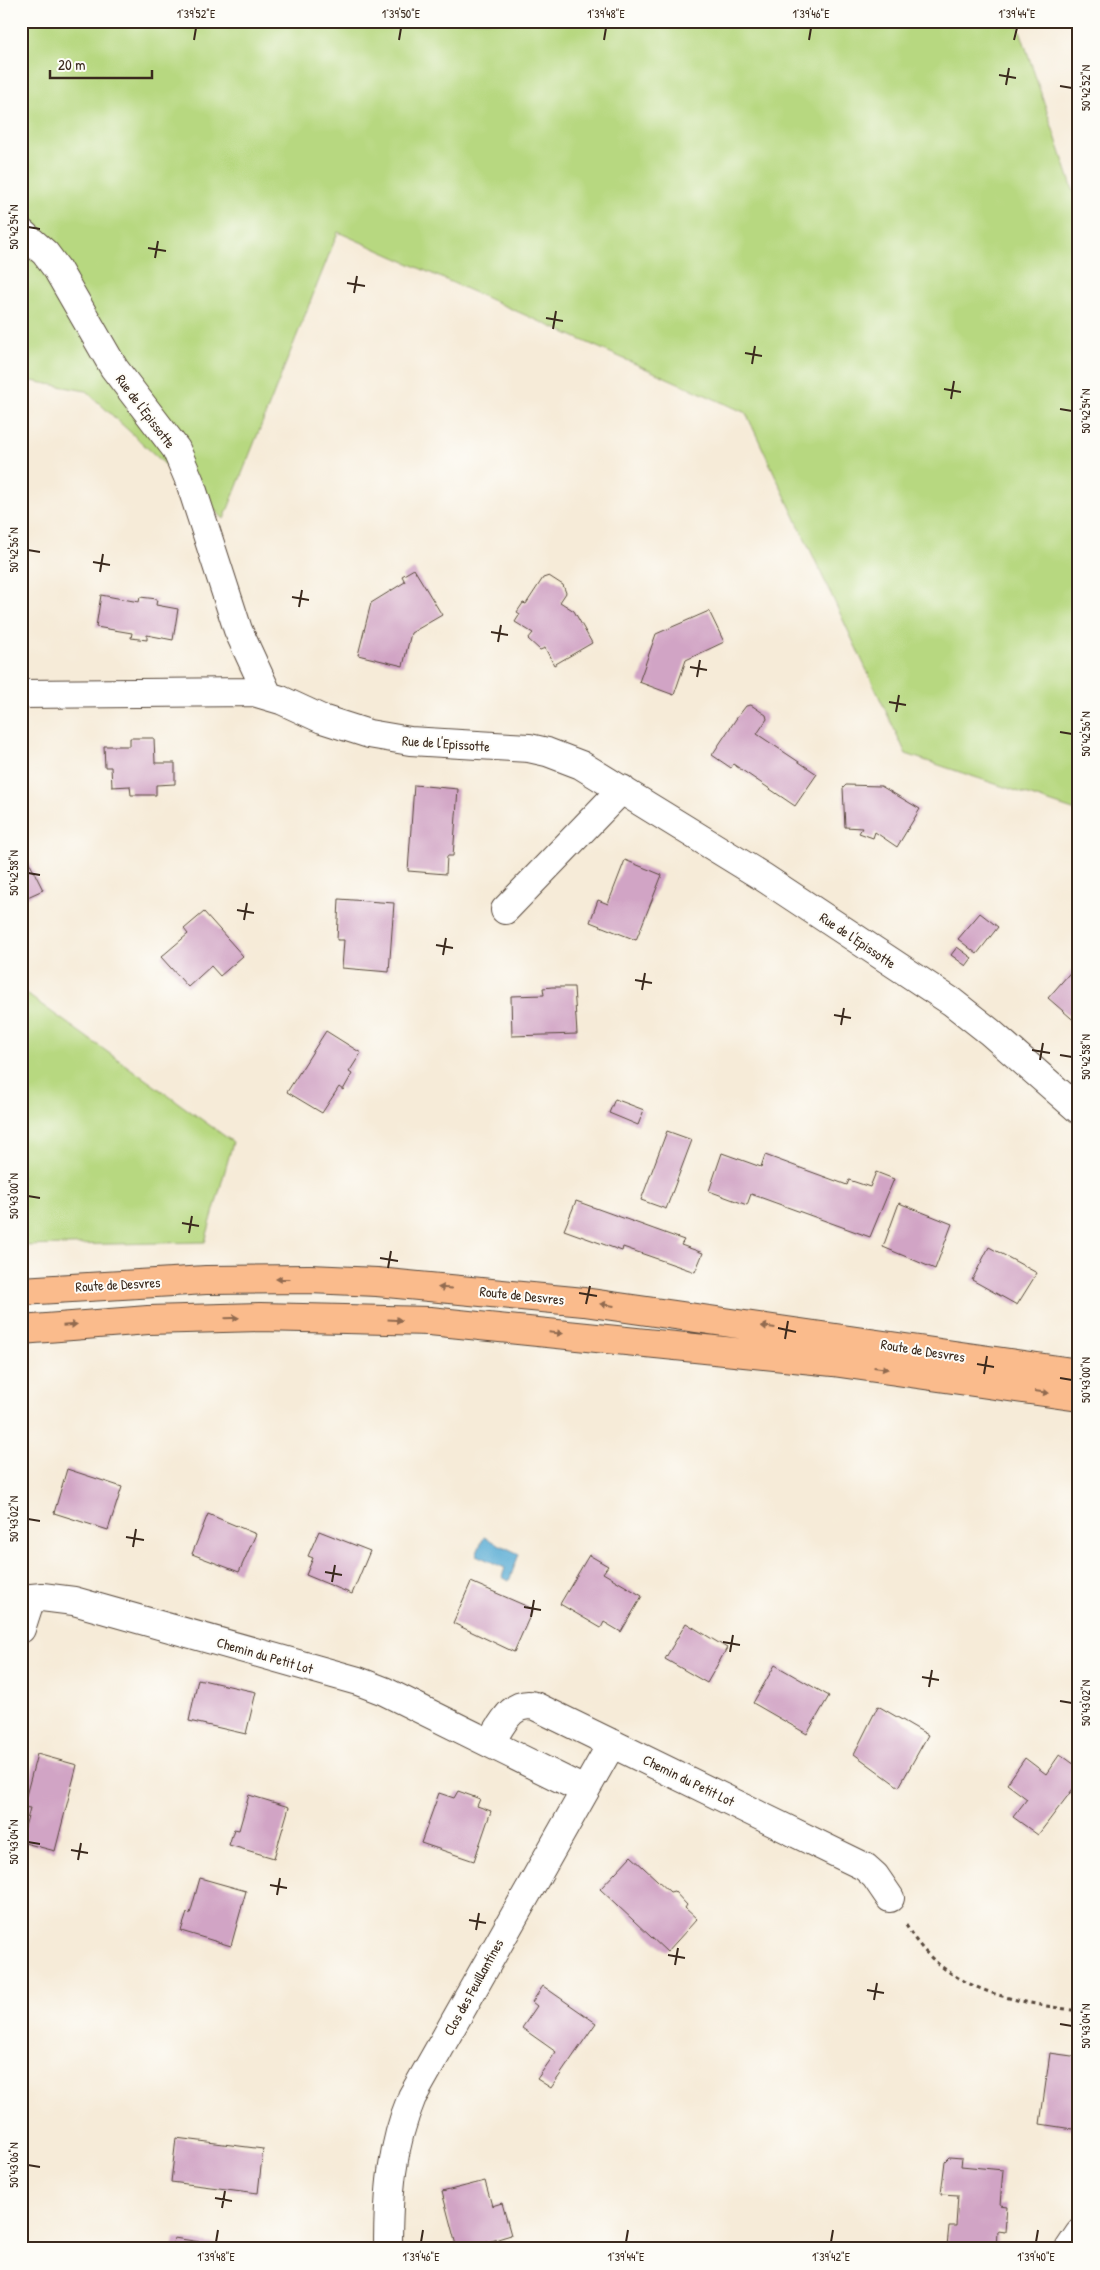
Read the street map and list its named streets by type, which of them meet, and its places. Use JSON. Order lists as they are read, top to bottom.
{
  "streets": {
    "main road": ["Route de Desvres"],
    "street": ["Rue de l'Epissotte", "Chemin du Petit Lot", "Clos des Feuillantines"]
  },
  "crossings": [
    ["Chemin du Petit Lot", "Clos des Feuillantines"]
  ],
  "scale_bar": "20 m",
  "coordinates": [
    "1°39'52\"E",
    "1°39'50\"E",
    "1°39'48\"E",
    "1°39'46\"E",
    "1°39'44\"E",
    "50°42'52\"N",
    "50°42'54\"N",
    "50°42'56\"N",
    "50°42'58\"N",
    "50°43'00\"N",
    "50°43'02\"N",
    "50°43'04\"N",
    "50°43'06\"N",
    "1°39'42\"E",
    "1°39'40\"E"
  ]
}
